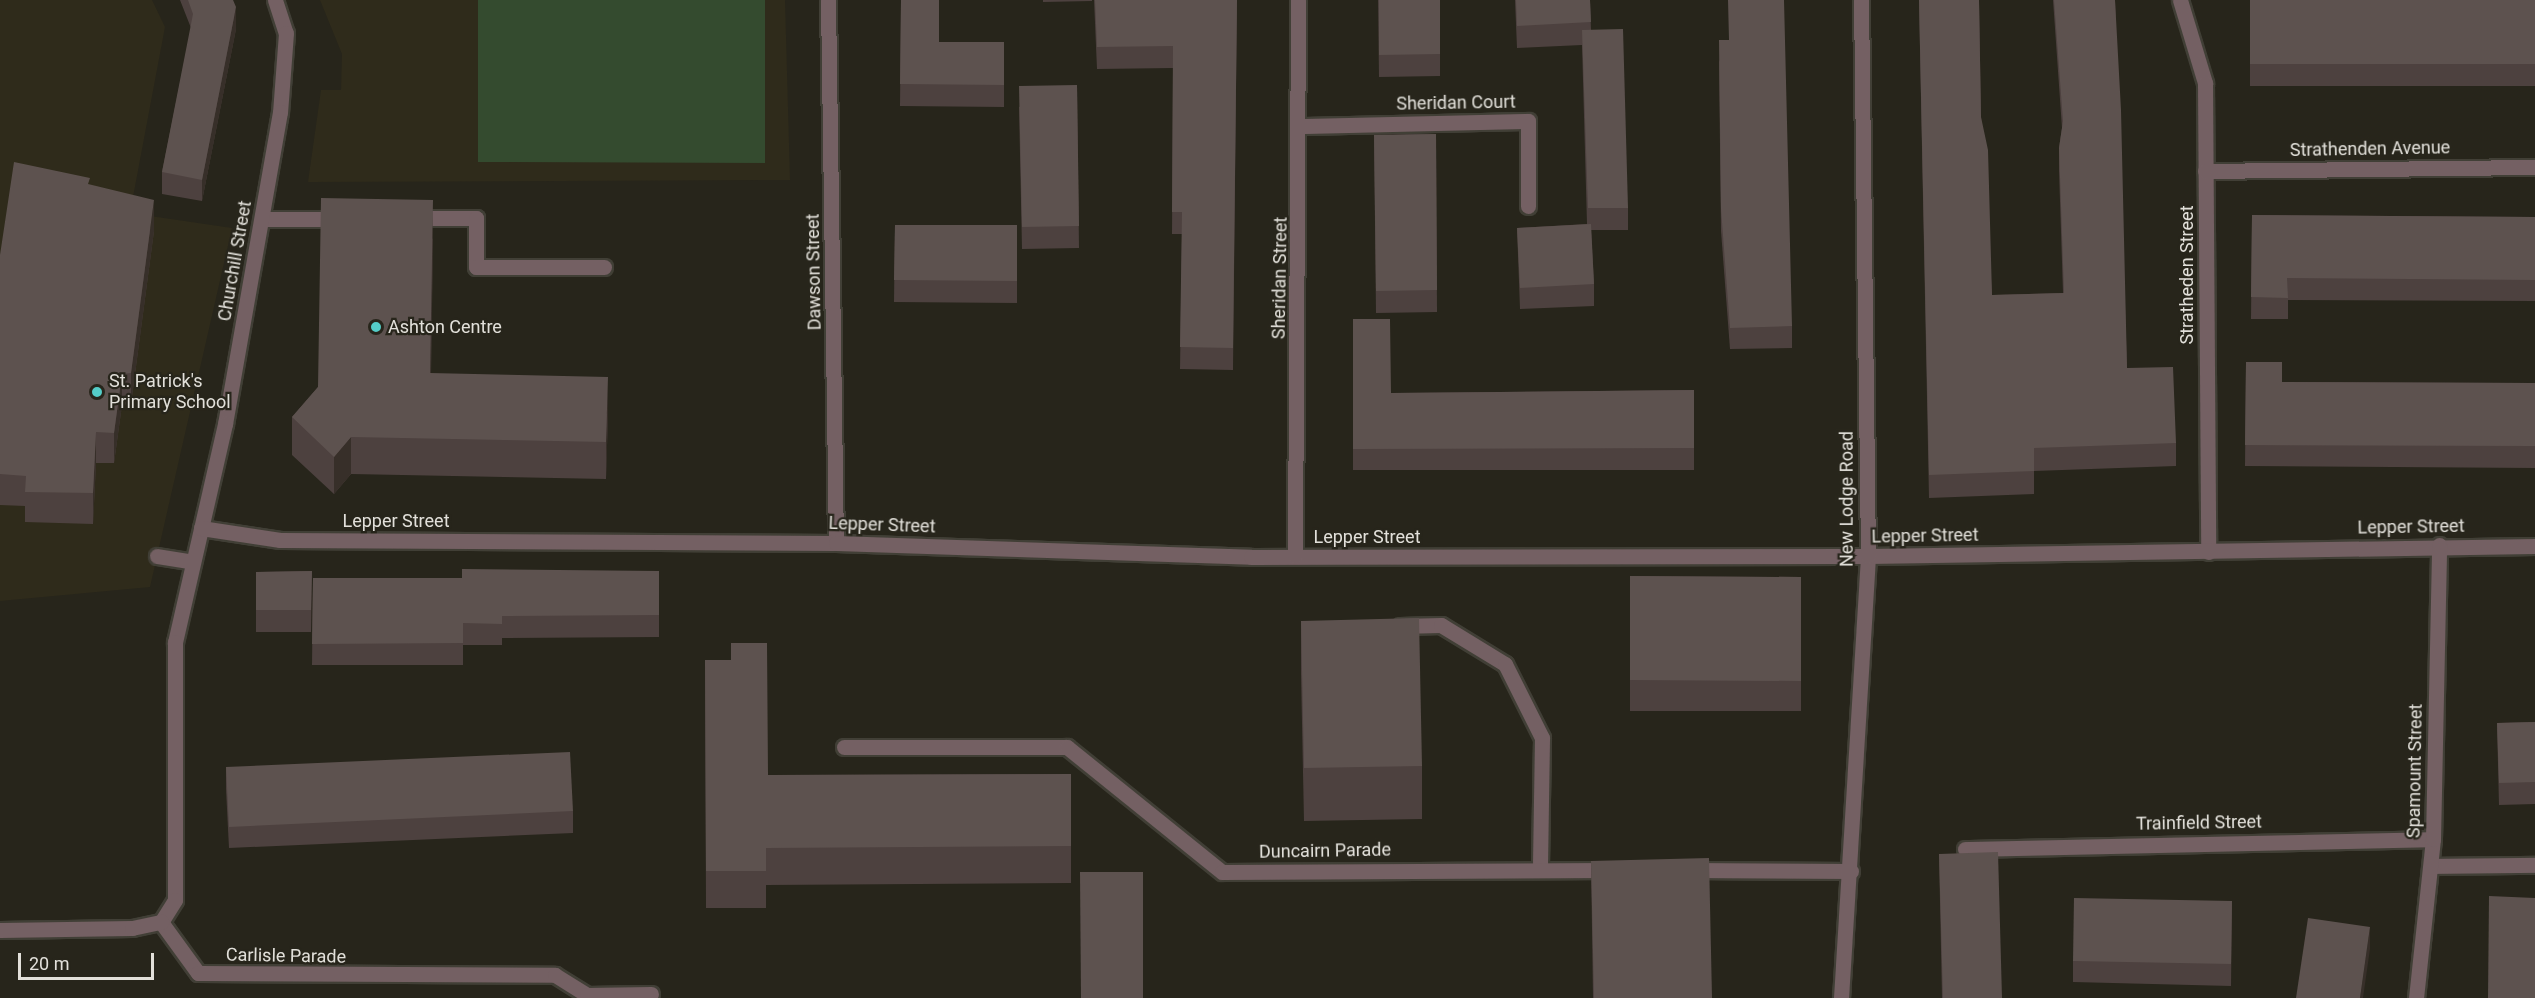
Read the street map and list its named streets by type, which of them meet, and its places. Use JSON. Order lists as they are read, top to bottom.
{
  "streets": {
    "street": [
      "Sheridan Court",
      "Strathenden Avenue",
      "Churchill Street",
      "Dawson Street",
      "Stratheden Street",
      "Sheridan Street",
      "New Lodge Road",
      "Lepper Street",
      "Spamount Street",
      "Trainfield Street",
      "Duncairn Parade",
      "Carlisle Parade"
    ]
  },
  "crossings": [
    ["Sheridan Court", "Sheridan Street"],
    ["Strathenden Avenue", "Stratheden Street"],
    ["Churchill Street", "Lepper Street"],
    ["Dawson Street", "Lepper Street"],
    ["Stratheden Street", "Lepper Street"],
    ["Sheridan Street", "Lepper Street"],
    ["New Lodge Road", "Lepper Street"],
    ["Lepper Street", "Spamount Street"],
    ["Spamount Street", "Trainfield Street"]
  ],
  "places": ["Ashton Centre", "St. Patrick's Primary School"],
  "scale_bar": "20 m"
}
